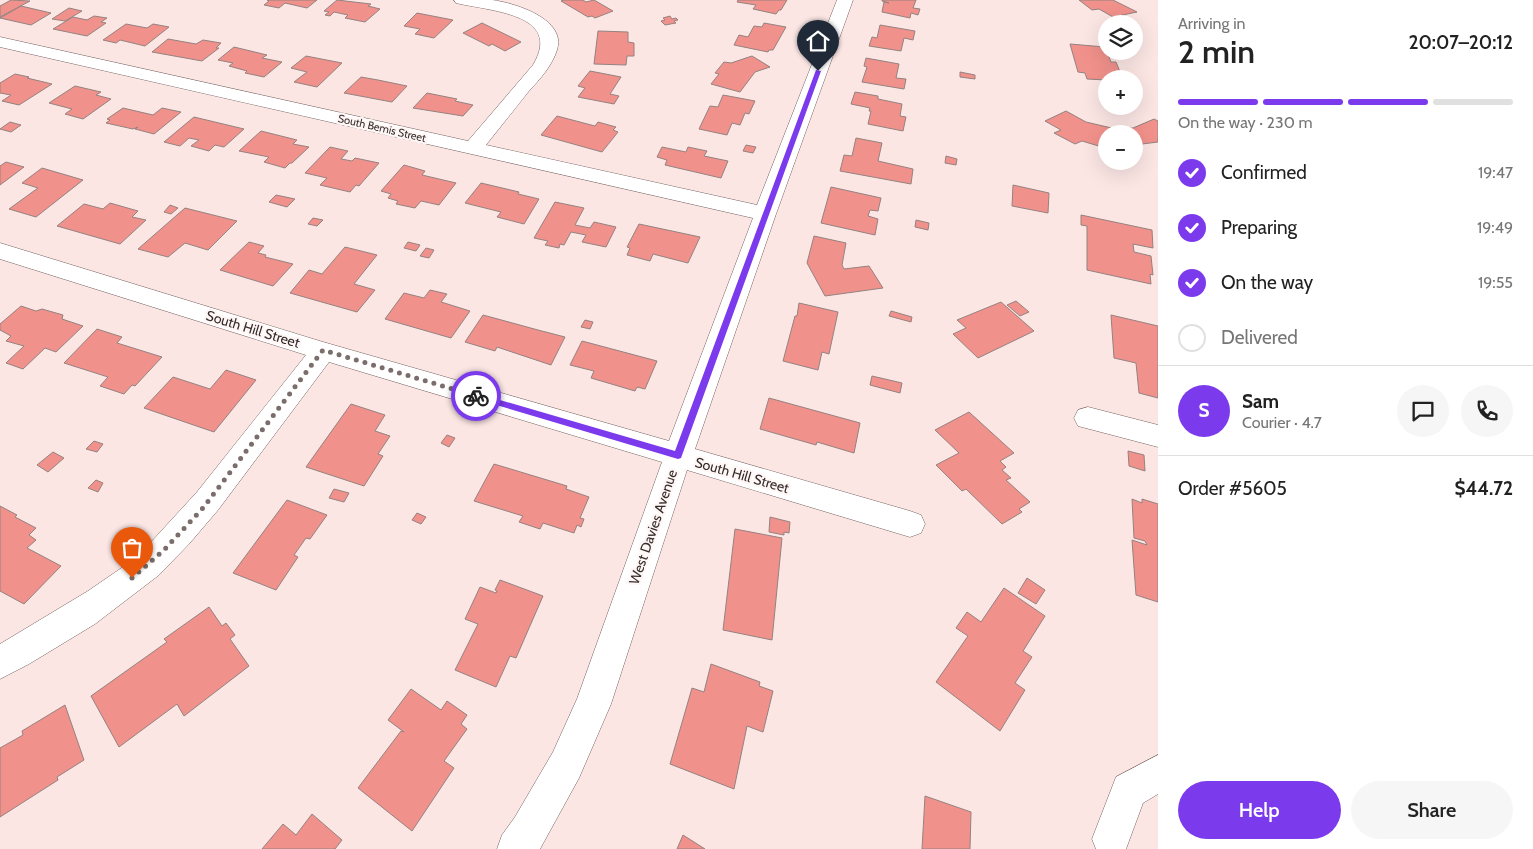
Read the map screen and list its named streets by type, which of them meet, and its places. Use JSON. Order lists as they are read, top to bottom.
{
  "streets": {
    "street": ["South Bemis Street", "South Hill Street", "West Davies Avenue"]
  },
  "crossings": [
    ["South Bemis Street", "West Davies Avenue"],
    ["South Hill Street", "West Davies Avenue"]
  ],
  "page": {
    "heading": ["2 min", "Arriving in", "20:07–20:12"],
    "panel": [
      "Sam",
      "Courier · 4.7",
      "Order #5605",
      "$44.72"
    ],
    "map_buttons": ["+", "−"],
    "bar": "On the way · 230 m",
    "list": [
      ["Confirmed", "19:47"],
      ["Preparing", "19:49"],
      ["On the way", "19:55"],
      "Delivered"
    ],
    "round": "S",
    "buttons": ["Help", "Share"]
  }
}
